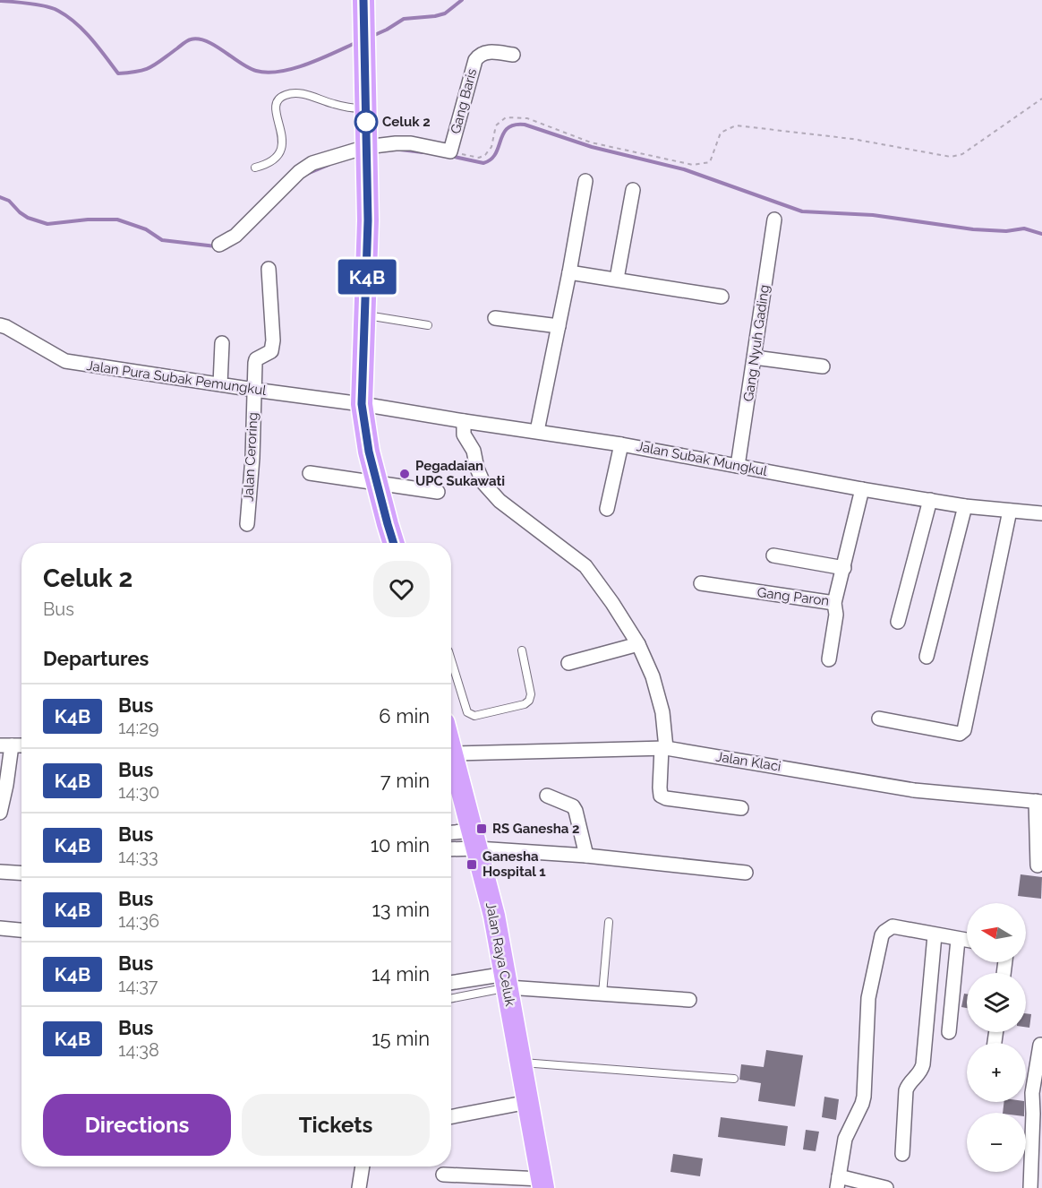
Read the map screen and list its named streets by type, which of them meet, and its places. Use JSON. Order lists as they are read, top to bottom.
{
  "streets": {
    "highway": ["Jalan Raya Celuk"],
    "street": [
      "Gang Baris",
      "Gang Nyuh Gading",
      "Jalan Pura Subak Pemungkul",
      "Jalan Ceroring",
      "Jalan Subak Mungkul",
      "Gang Paron",
      "Jalan Klaci"
    ]
  },
  "crossings": [
    ["Gang Nyuh Gading", "Jalan Subak Mungkul"],
    ["Jalan Pura Subak Pemungkul", "Jalan Ceroring"],
    ["Jalan Pura Subak Pemungkul", "Jalan Subak Mungkul"],
    ["Jalan Subak Mungkul", "Gang Paron"],
    ["Jalan Klaci", "Jalan Raya Celuk"]
  ],
  "places": {
    "other": ["Celuk 2", "Pegadaian UPC Sukawati"],
    "transit": ["RS Ganesha 2", "Ganesha Hospital 1"]
  },
  "lines": ["bus line K4B"],
  "north": "left",
  "page": {
    "on_map": "K4B",
    "heading": [
      ["Celuk 2", "Bus"],
      "Departures"
    ],
    "list": [
      {
        "mark": "K4B",
        "name": "Bus",
        "note": "14:29",
        "value": "6 min"
      },
      {
        "mark": "K4B",
        "name": "Bus",
        "note": "14:30",
        "value": "7 min"
      },
      {
        "mark": "K4B",
        "name": "Bus",
        "note": "14:33",
        "value": "10 min"
      },
      {
        "mark": "K4B",
        "name": "Bus",
        "note": "14:36",
        "value": "13 min"
      },
      {
        "mark": "K4B",
        "name": "Bus",
        "note": "14:37",
        "value": "14 min"
      },
      {
        "mark": "K4B",
        "name": "Bus",
        "note": "14:38",
        "value": "15 min"
      }
    ],
    "map_buttons": ["+", "−"],
    "buttons": ["Directions", "Tickets"]
  }
}
